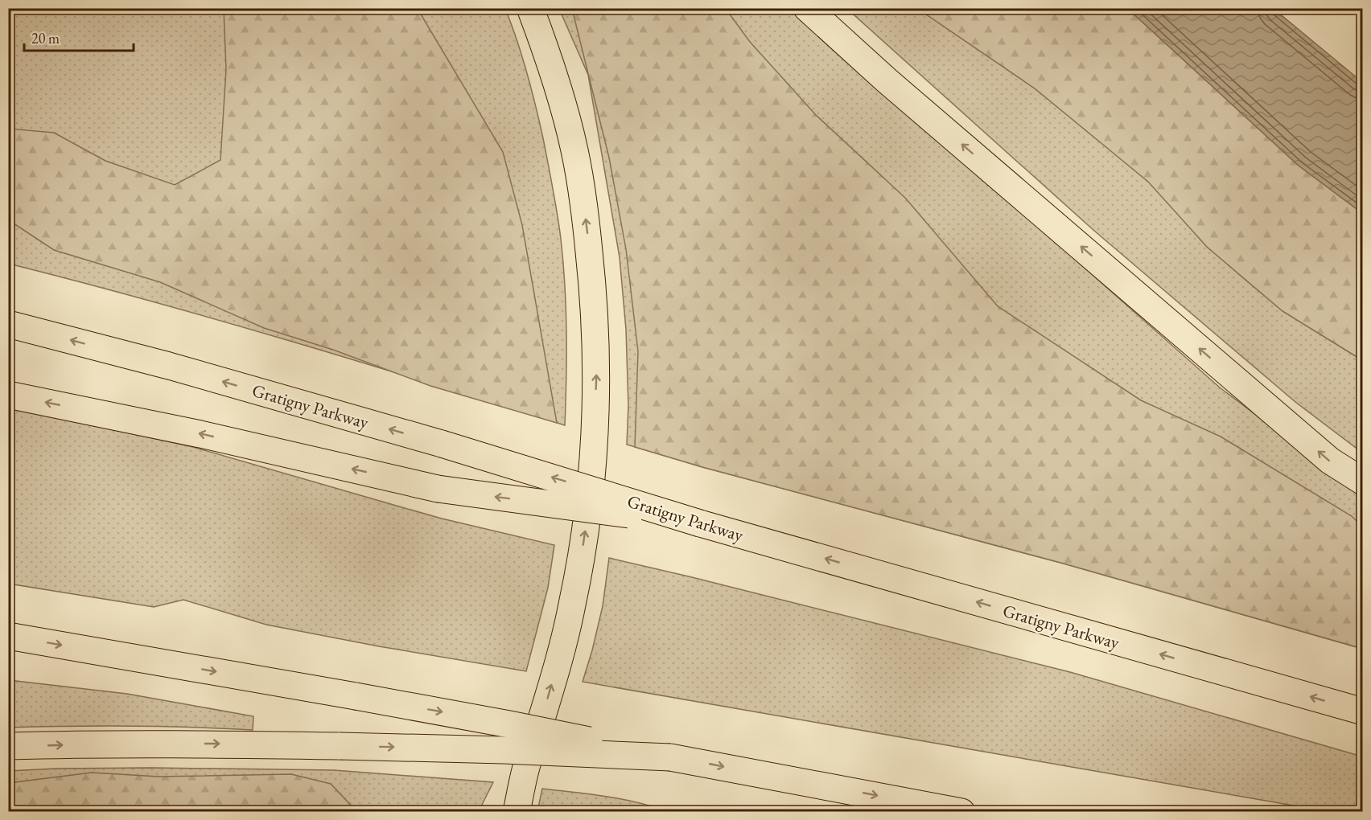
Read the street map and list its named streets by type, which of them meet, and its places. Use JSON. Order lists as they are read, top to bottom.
{
  "streets": {
    "highway": ["Gratigny Parkway"]
  },
  "scale_bar": "20 m"
}
